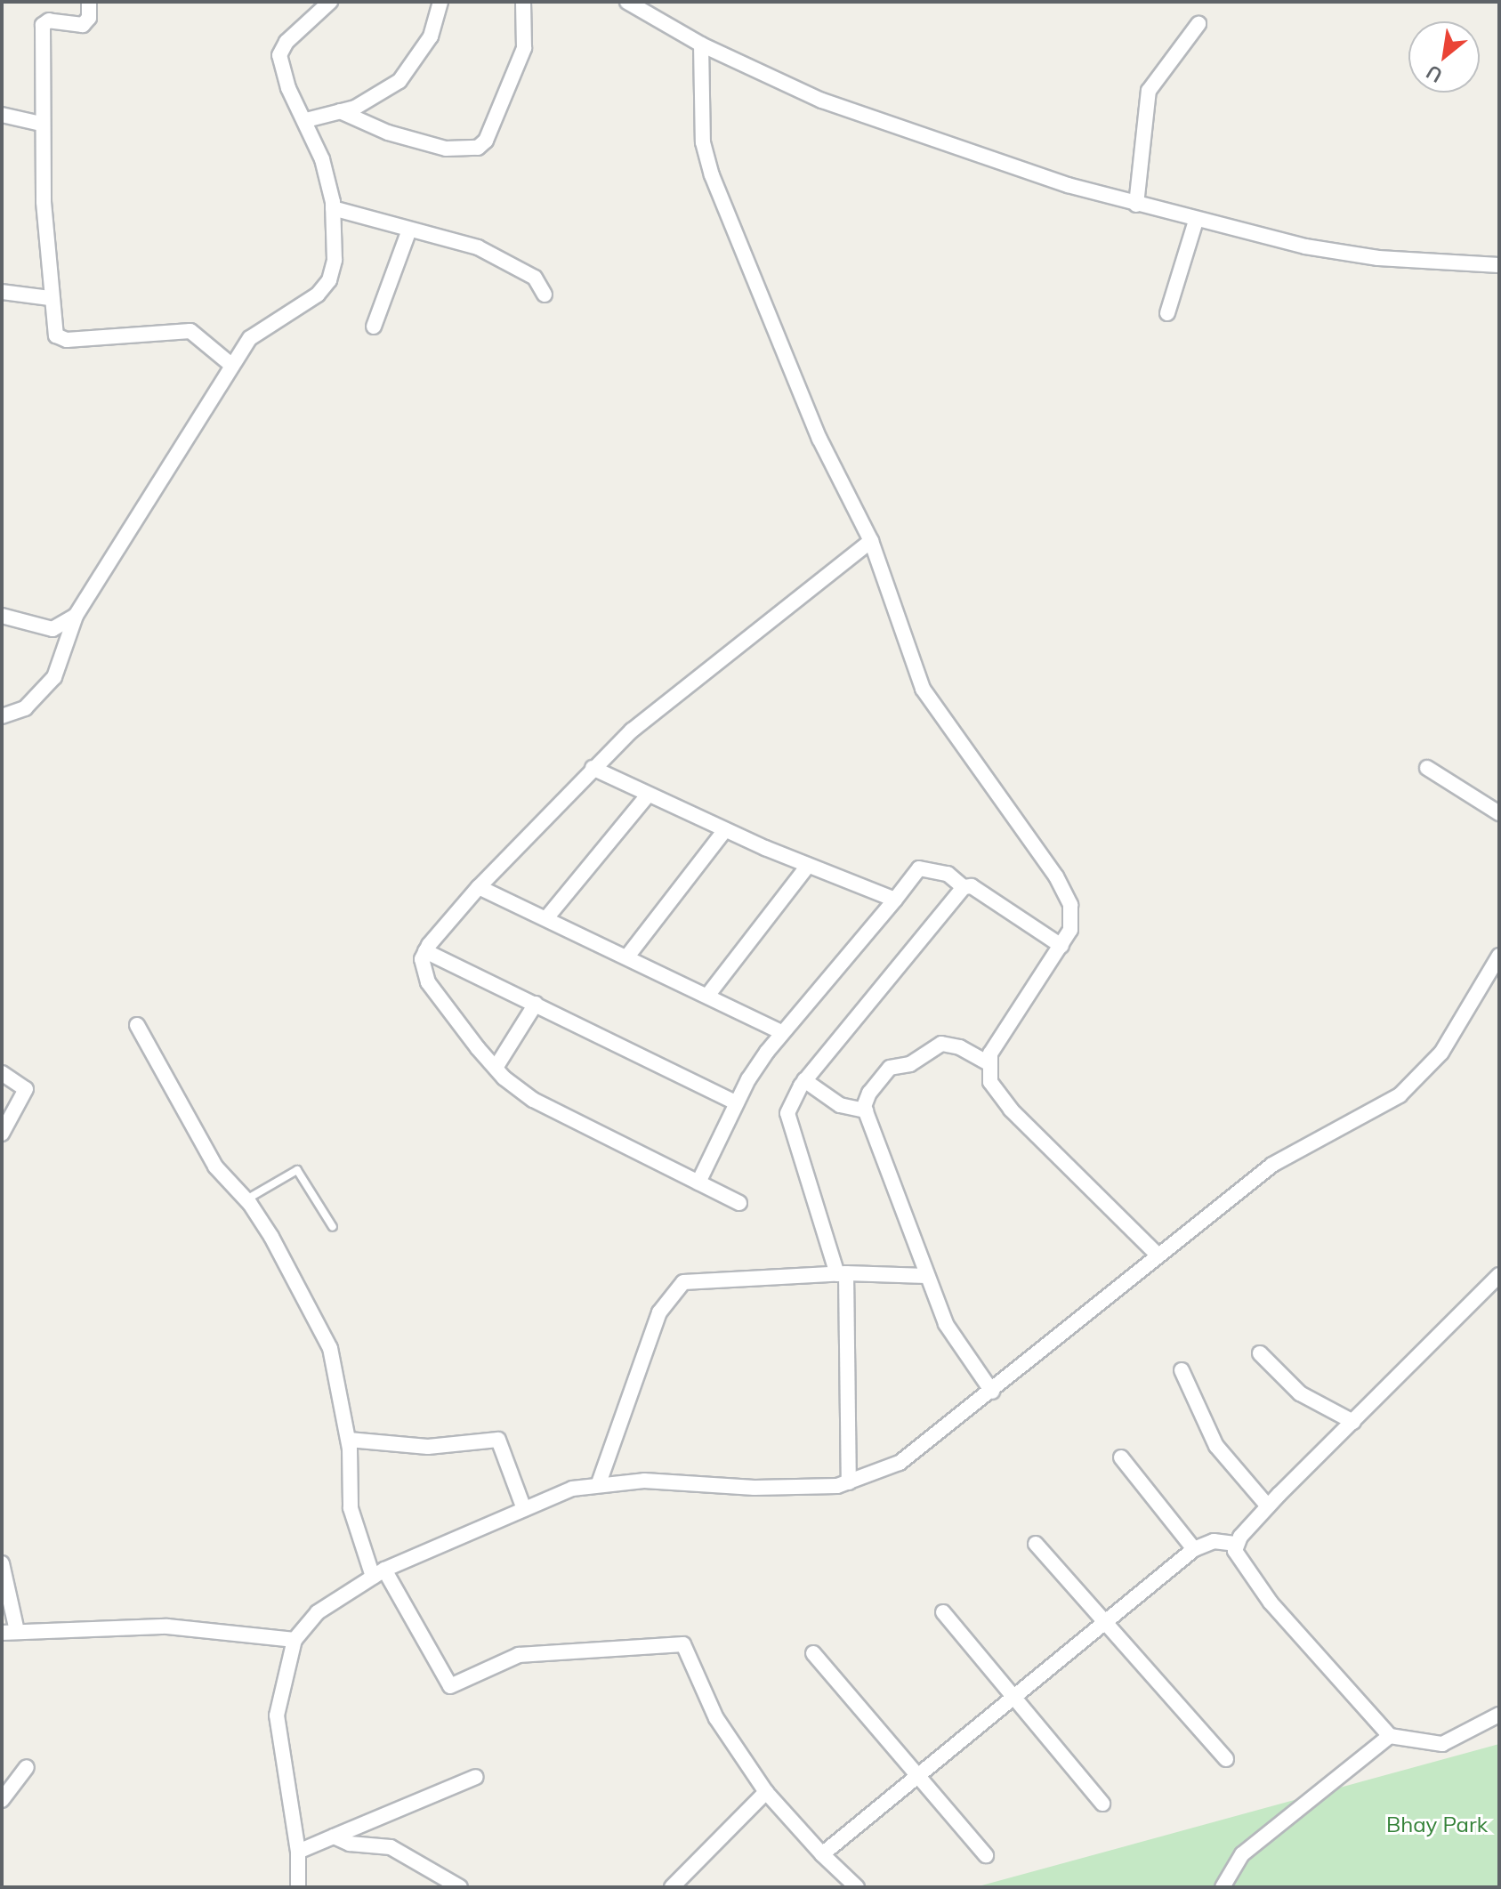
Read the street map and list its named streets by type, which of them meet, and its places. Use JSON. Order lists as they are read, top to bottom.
{
  "parks": ["Bhay Park"],
  "north": "bottom left"
}
